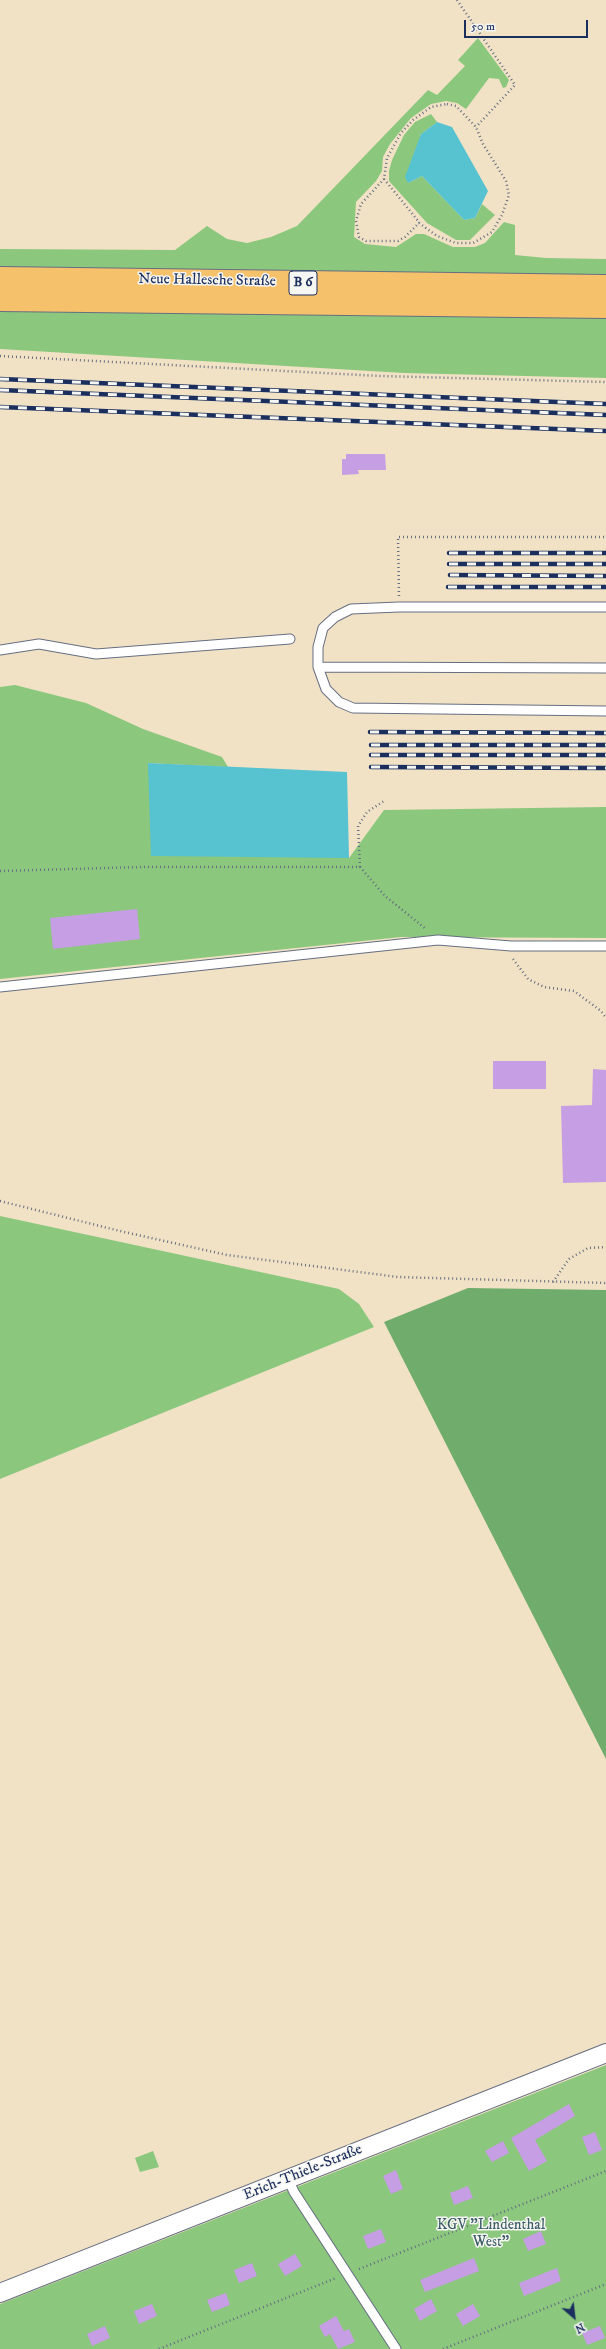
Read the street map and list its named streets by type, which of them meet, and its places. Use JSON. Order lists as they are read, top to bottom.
{
  "streets": {
    "main road": ["Neue Hallesche Straße", "B 6"],
    "street": ["Erich-Thiele-Straße"]
  },
  "parks": ["KGV \"Lindenthal West\""],
  "scale_bar": "50 m",
  "north": "bottom right"
}
